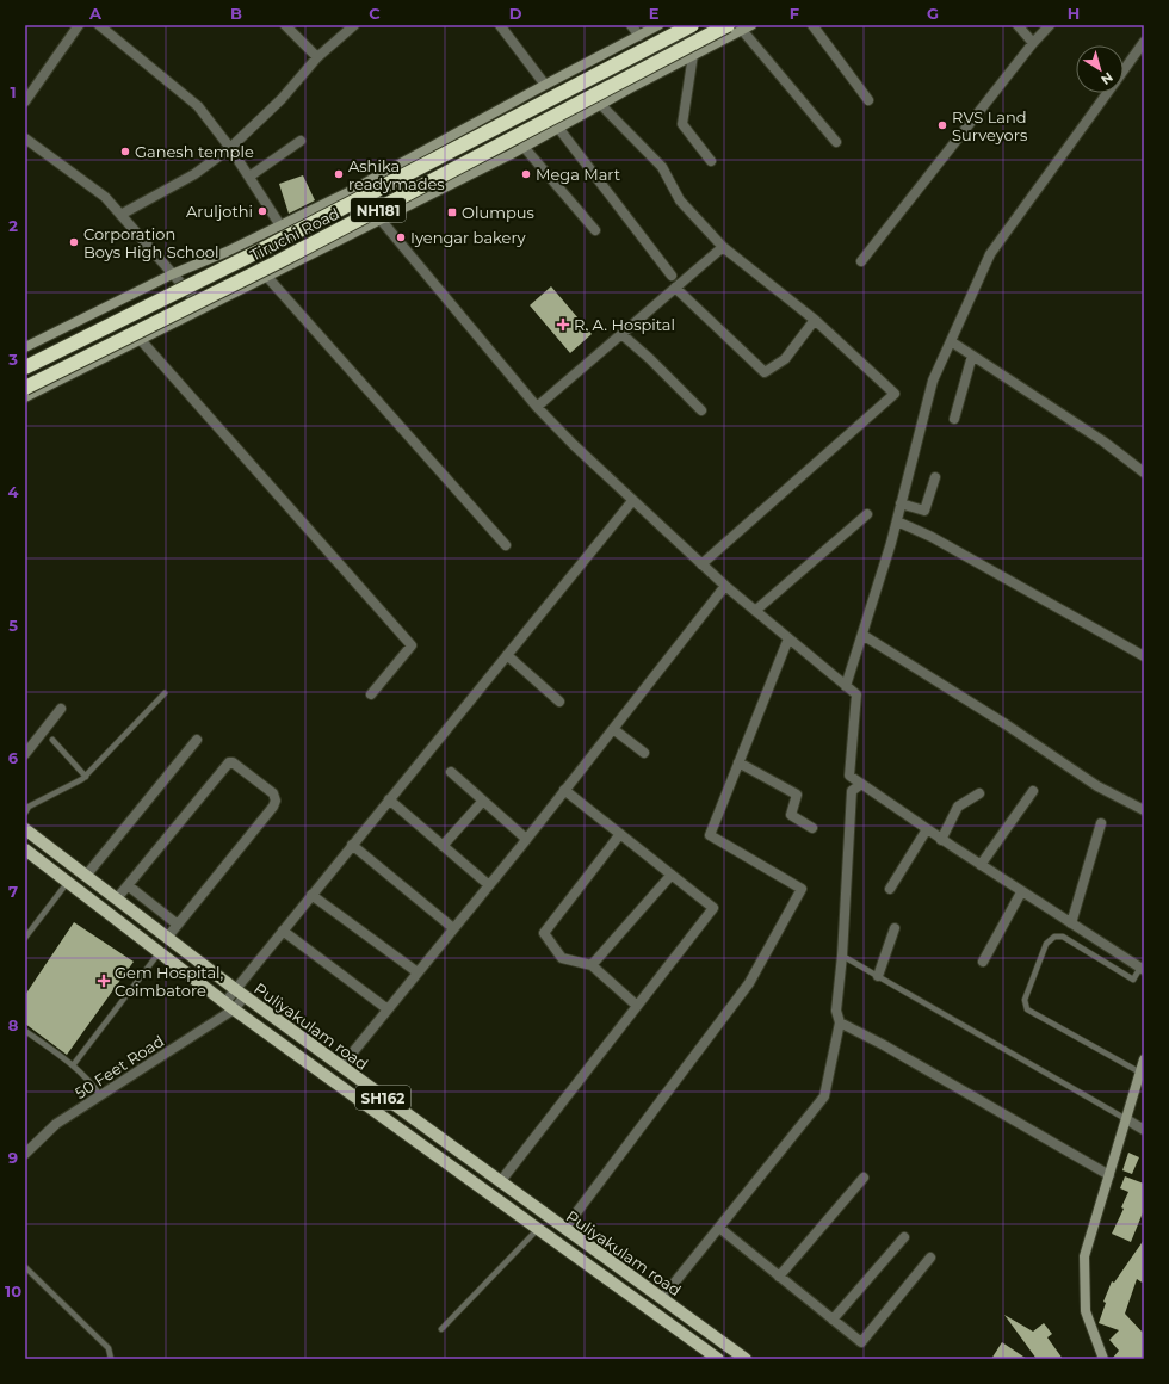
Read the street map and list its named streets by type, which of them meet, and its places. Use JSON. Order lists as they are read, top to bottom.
{
  "streets": {
    "highway": ["NH181", "Tiruchi Road"],
    "main road": ["Puliyakulam road", "SH162"],
    "street": ["50 Feet Road"]
  },
  "crossings": [
    ["Puliyakulam road", "50 Feet Road"]
  ],
  "places": {
    "other": [
      "RVS Land Surveyors",
      "Ganesh temple",
      "Ashika readymades",
      "Mega Mart",
      "Aruljothi",
      "Iyengar bakery",
      "Corporation Boys High School"
    ],
    "transit": ["Olumpus"],
    "health": ["R. A. Hospital", "Gem Hospital, Coimbatore"]
  },
  "north": "bottom right",
  "grid": {
    "columns": [
      "A",
      "B",
      "C",
      "D",
      "E",
      "F",
      "G",
      "H"
    ],
    "rows": [
      "1",
      "2",
      "3",
      "4",
      "5",
      "6",
      "7",
      "8",
      "9",
      "10"
    ]
  }
}
